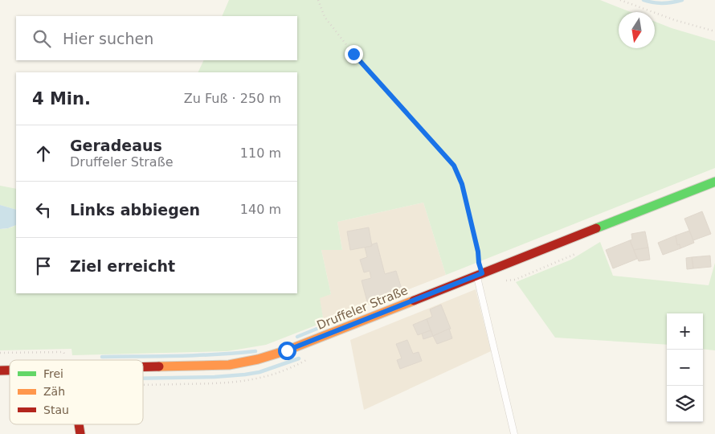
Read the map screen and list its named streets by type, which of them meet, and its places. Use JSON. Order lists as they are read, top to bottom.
{
  "streets": {
    "street": ["Druffeler Straße"]
  },
  "legend": ["Frei", "Zäh", "Stau"],
  "north": "bottom",
  "page": {
    "search": "Hier suchen",
    "heading": ["4 Min.", "Zu Fuß · 250 m"],
    "list": [
      ["Geradeaus", "Druffeler Straße", "110 m"],
      ["Links abbiegen", "140 m"],
      "Ziel erreicht"
    ],
    "map_buttons": ["+", "−"]
  }
}
